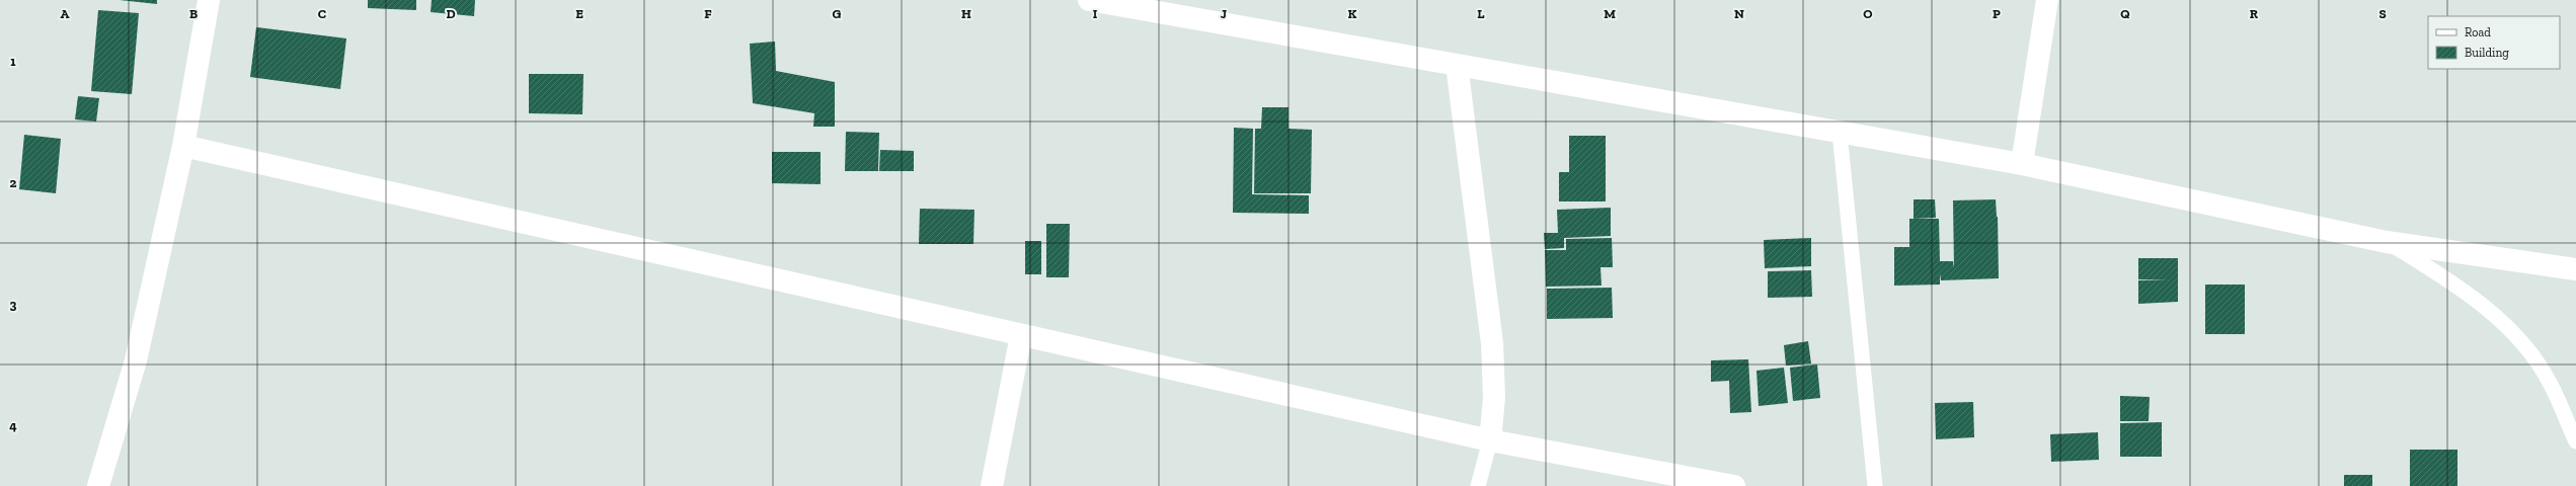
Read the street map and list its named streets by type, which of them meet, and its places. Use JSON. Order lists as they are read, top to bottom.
{
  "legend": ["Road", "Building"],
  "grid": {
    "columns": [
      "A",
      "B",
      "C",
      "D",
      "E",
      "F",
      "G",
      "H",
      "I",
      "J",
      "K",
      "L",
      "M",
      "N",
      "O",
      "P",
      "Q",
      "R",
      "S"
    ],
    "rows": [
      "1",
      "2",
      "3",
      "4"
    ]
  }
}
